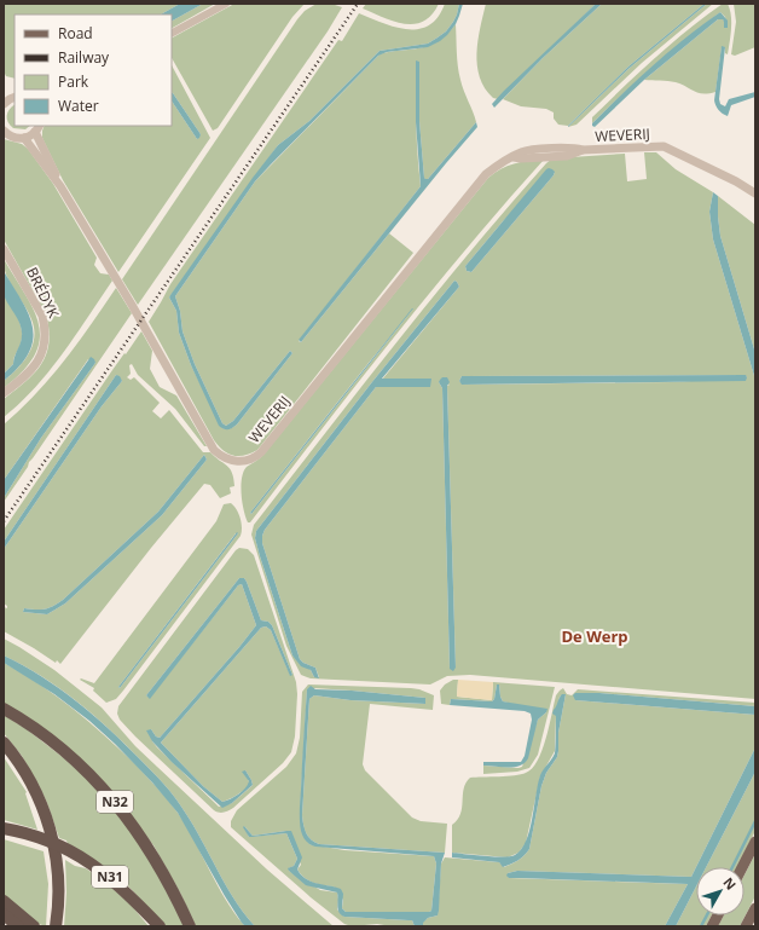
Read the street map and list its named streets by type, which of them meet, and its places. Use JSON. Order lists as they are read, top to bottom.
{
  "streets": {
    "highway": ["N32", "N31"],
    "street": ["WEVERIJ", "BRÉDYK"]
  },
  "districts": ["De Werp"],
  "legend": [
    "Road",
    "Railway",
    "Park",
    "Water"
  ],
  "north": "top right"
}
